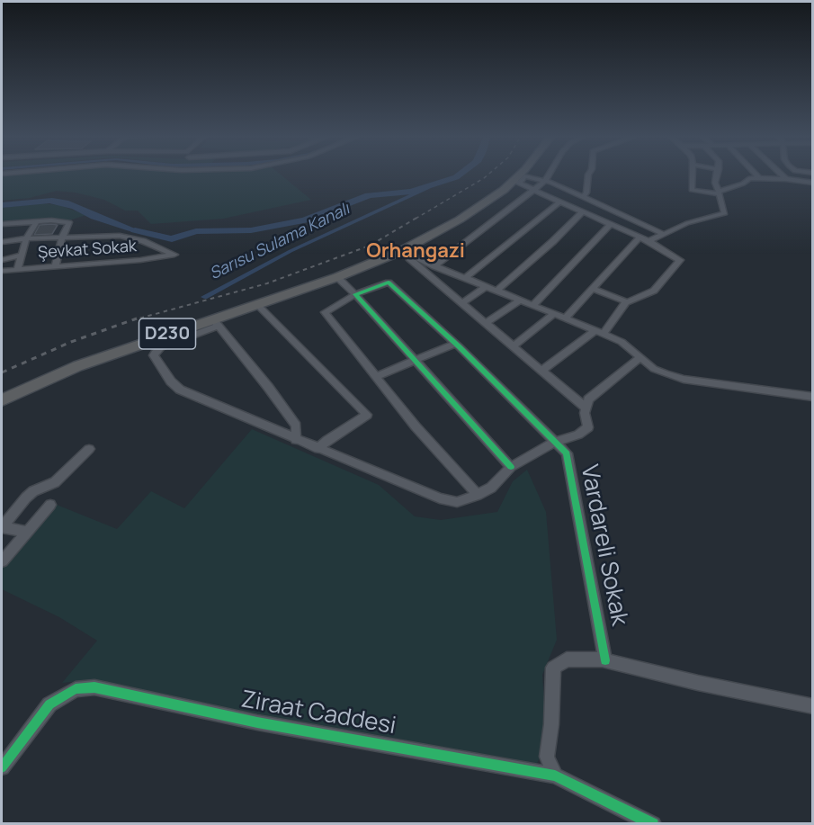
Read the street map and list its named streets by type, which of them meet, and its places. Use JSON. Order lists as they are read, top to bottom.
{
  "streets": {
    "highway": ["D230"],
    "street": ["Şevkat Sokak", "Vardareli Sokak", "Ziraat Caddesi"]
  },
  "districts": ["Orhangazi"],
  "water": ["Sarısu Sulama Kanalı"]
}
